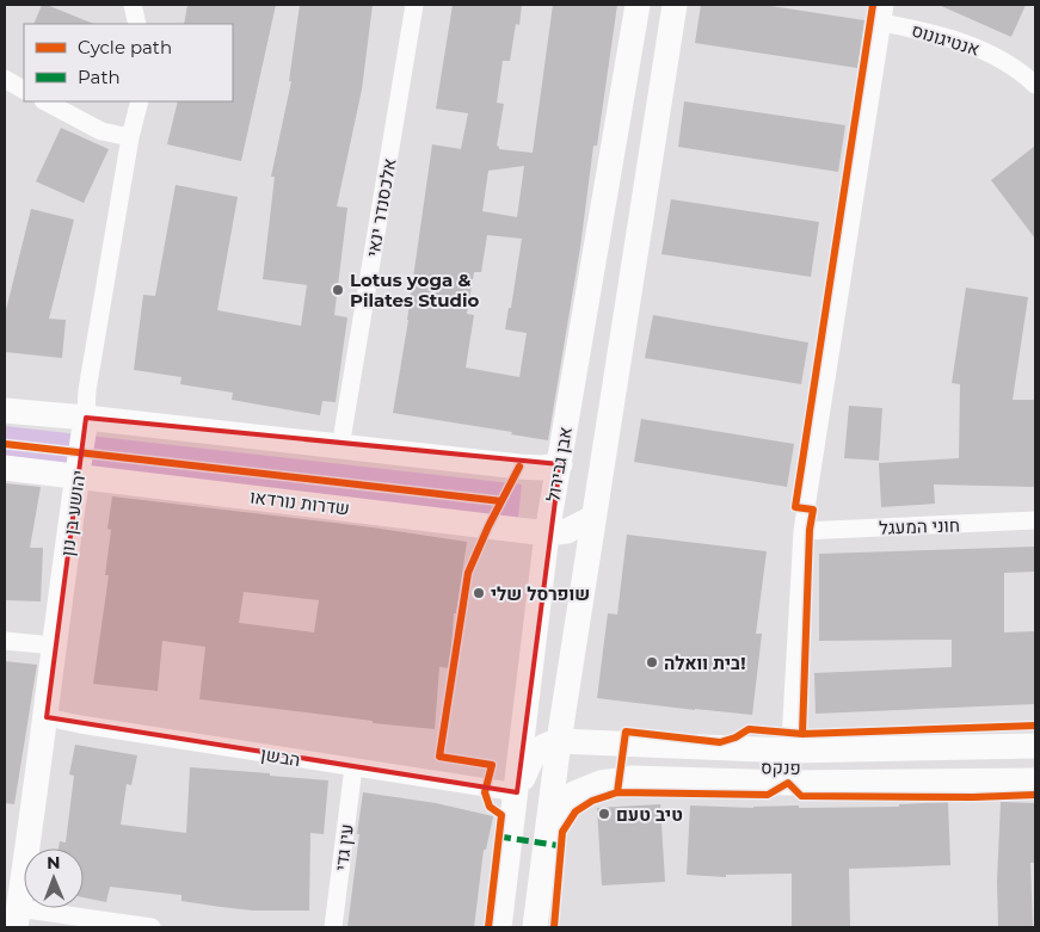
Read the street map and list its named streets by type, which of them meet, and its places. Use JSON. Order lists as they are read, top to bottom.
{
  "streets": {
    "main road": [
      "אבן גבירול",
      "שדרות נורדאו",
      "יהושע בן נון",
      "פנקס"
    ],
    "street": [
      "אנטיגונוס",
      "אלכסנדר ינאי",
      "חוני המעגל",
      "הבשן",
      "עין גדי"
    ]
  },
  "crossings": [
    ["אבן גבירול", "שדרות נורדאו"],
    ["אבן גבירול", "הבשן"],
    ["שדרות נורדאו", "יהושע בן נון"],
    ["יהושע בן נון", "הבשן"],
    ["הבשן", "עין גדי"]
  ],
  "places": [
    "Lotus yoga & Pilates Studio",
    "שופרסל שלי",
    "בית וואלה!",
    "טיב טעם"
  ],
  "legend": ["Cycle path", "Path"],
  "north": "top"
}
